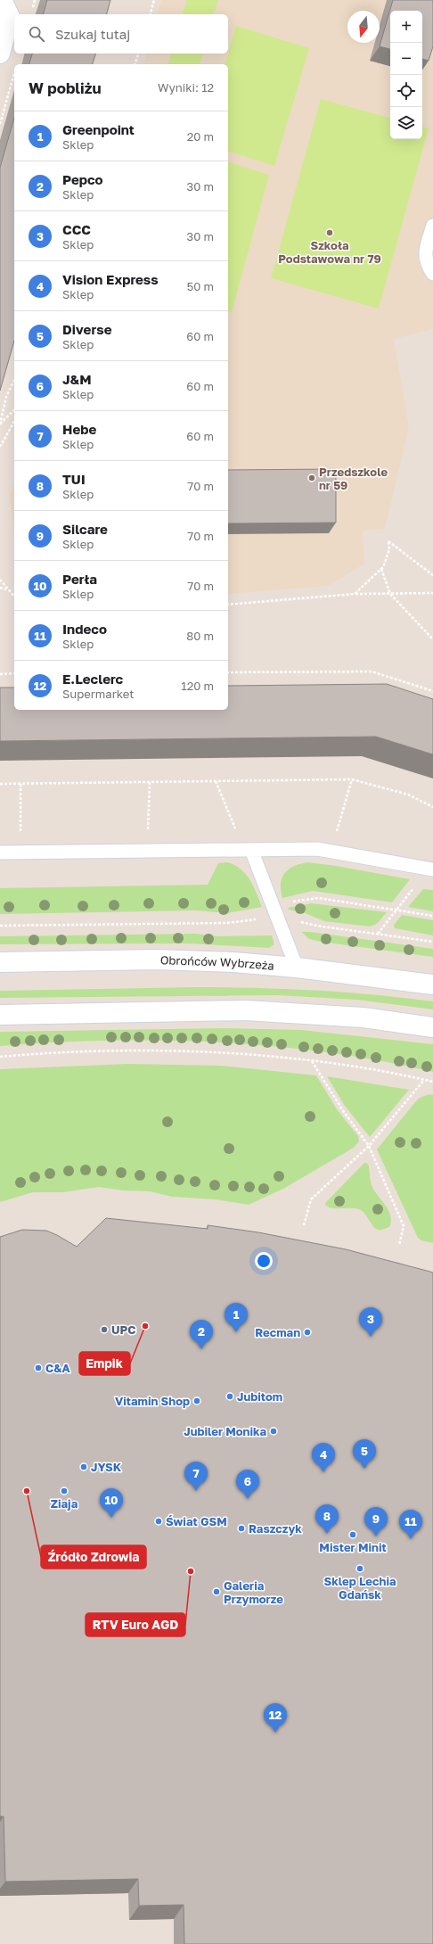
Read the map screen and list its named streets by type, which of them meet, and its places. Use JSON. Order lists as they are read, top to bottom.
{
  "streets": {
    "main road": ["Obrońców Wybrzeża"]
  },
  "places": [
    "Szkoła Podstawowa nr 79",
    "Przedszkole nr 59",
    "Empik",
    "UPC",
    "Recman",
    "C&A",
    "Jubitom",
    "Vitamin Shop",
    "Jubiler Monika",
    "JYSK",
    "Źródło Zdrowia",
    "Ziaja",
    "Świat GSM",
    "Raszczyk",
    "Mister Minit",
    "Sklep Lechia Gdańsk",
    "RTV Euro AGD",
    "Galeria Przymorze"
  ],
  "north": "bottom",
  "page": {
    "map_buttons": ["+", "−"],
    "search": "Szukaj tutaj",
    "heading": ["W pobliżu", "Wyniki: 12"],
    "list": [
      {
        "mark": "1",
        "name": "Greenpoint",
        "note": "Sklep",
        "value": "20 m"
      },
      {
        "mark": "2",
        "name": "Pepco",
        "note": "Sklep",
        "value": "30 m"
      },
      {
        "mark": "3",
        "name": "CCC",
        "note": "Sklep",
        "value": "30 m"
      },
      {
        "mark": "4",
        "name": "Vision Express",
        "note": "Sklep",
        "value": "50 m"
      },
      {
        "mark": "5",
        "name": "Diverse",
        "note": "Sklep",
        "value": "60 m"
      },
      {
        "mark": "6",
        "name": "J&M",
        "note": "Sklep",
        "value": "60 m"
      },
      {
        "mark": "7",
        "name": "Hebe",
        "note": "Sklep",
        "value": "60 m"
      },
      {
        "mark": "8",
        "name": "TUI",
        "note": "Sklep",
        "value": "70 m"
      },
      {
        "mark": "9",
        "name": "Silcare",
        "note": "Sklep",
        "value": "70 m"
      },
      {
        "mark": "10",
        "name": "Perła",
        "note": "Sklep",
        "value": "70 m"
      },
      {
        "mark": "11",
        "name": "Indeco",
        "note": "Sklep",
        "value": "80 m"
      },
      {
        "mark": "12",
        "name": "E.Leclerc",
        "note": "Supermarket",
        "value": "120 m"
      }
    ],
    "pins": [
      "1",
      "3",
      "2",
      "5",
      "4",
      "7",
      "6",
      "10",
      "8",
      "9",
      "11",
      "12"
    ]
  }
}
